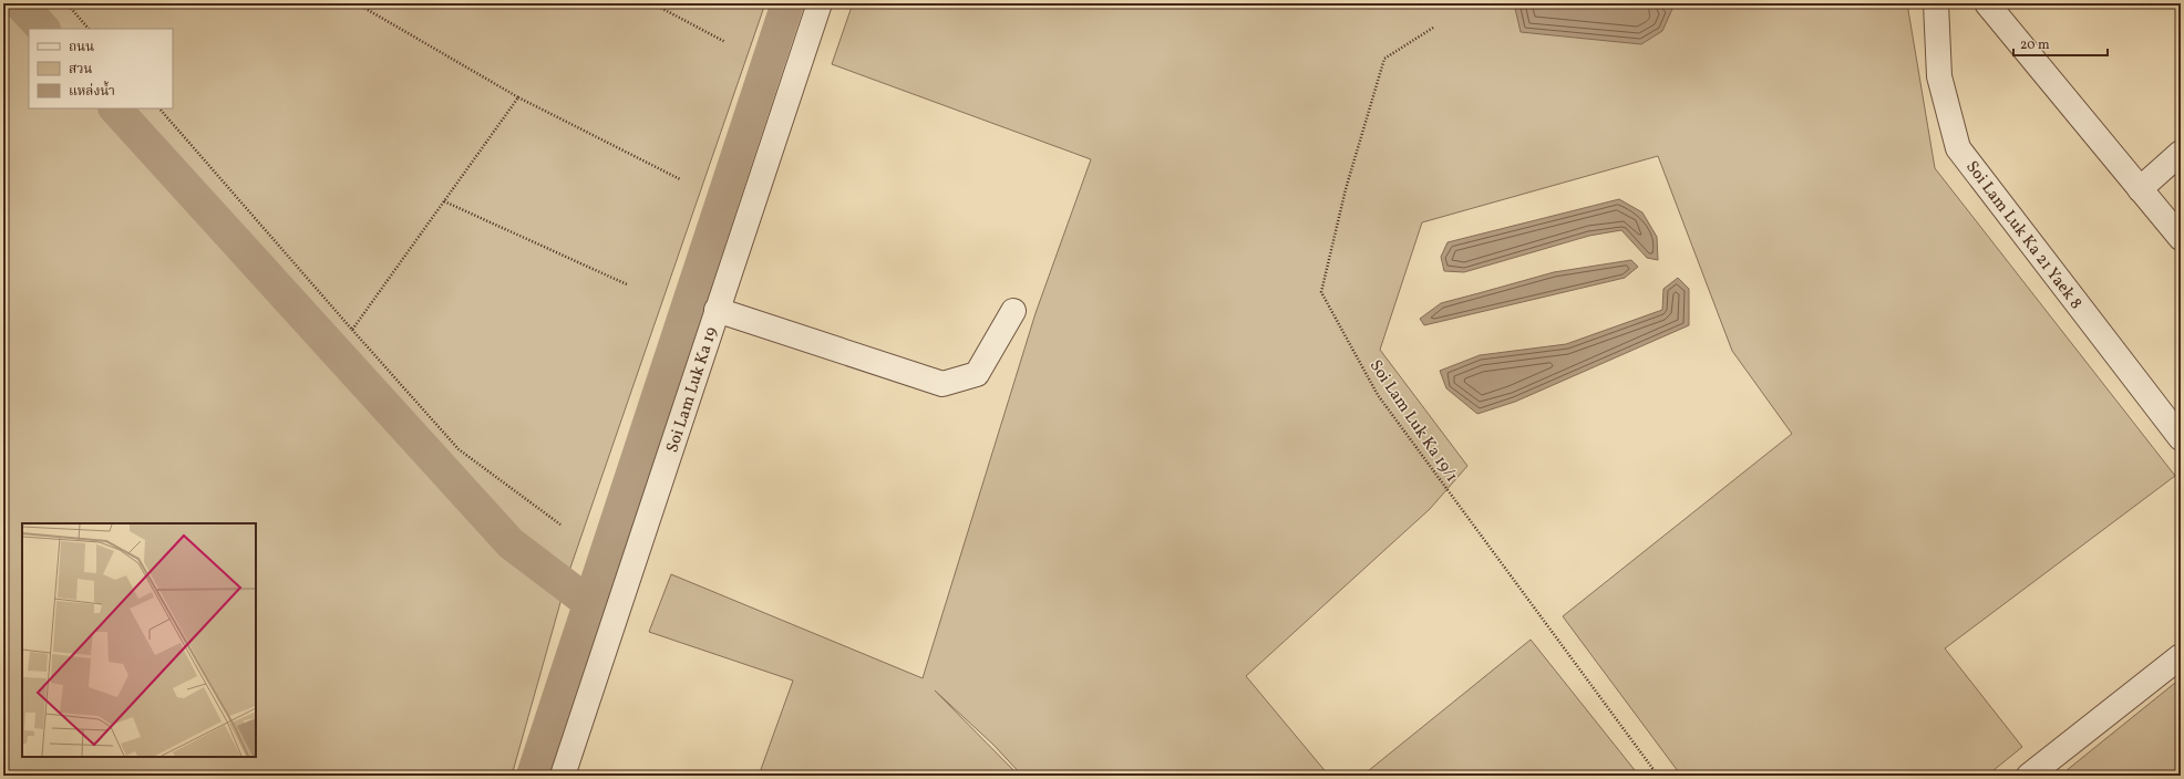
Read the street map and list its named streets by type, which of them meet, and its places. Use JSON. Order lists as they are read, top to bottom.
{
  "streets": {
    "street": ["Soi Lam Luk Ka 21 Yaek 8", "Soi Lam Luk Ka 19"],
    "path": ["Soi Lam Luk Ka 19/1"]
  },
  "legend": ["ถนน", "สวน", "แหล่งน้ำ"],
  "scale_bar": "20 m"
}
